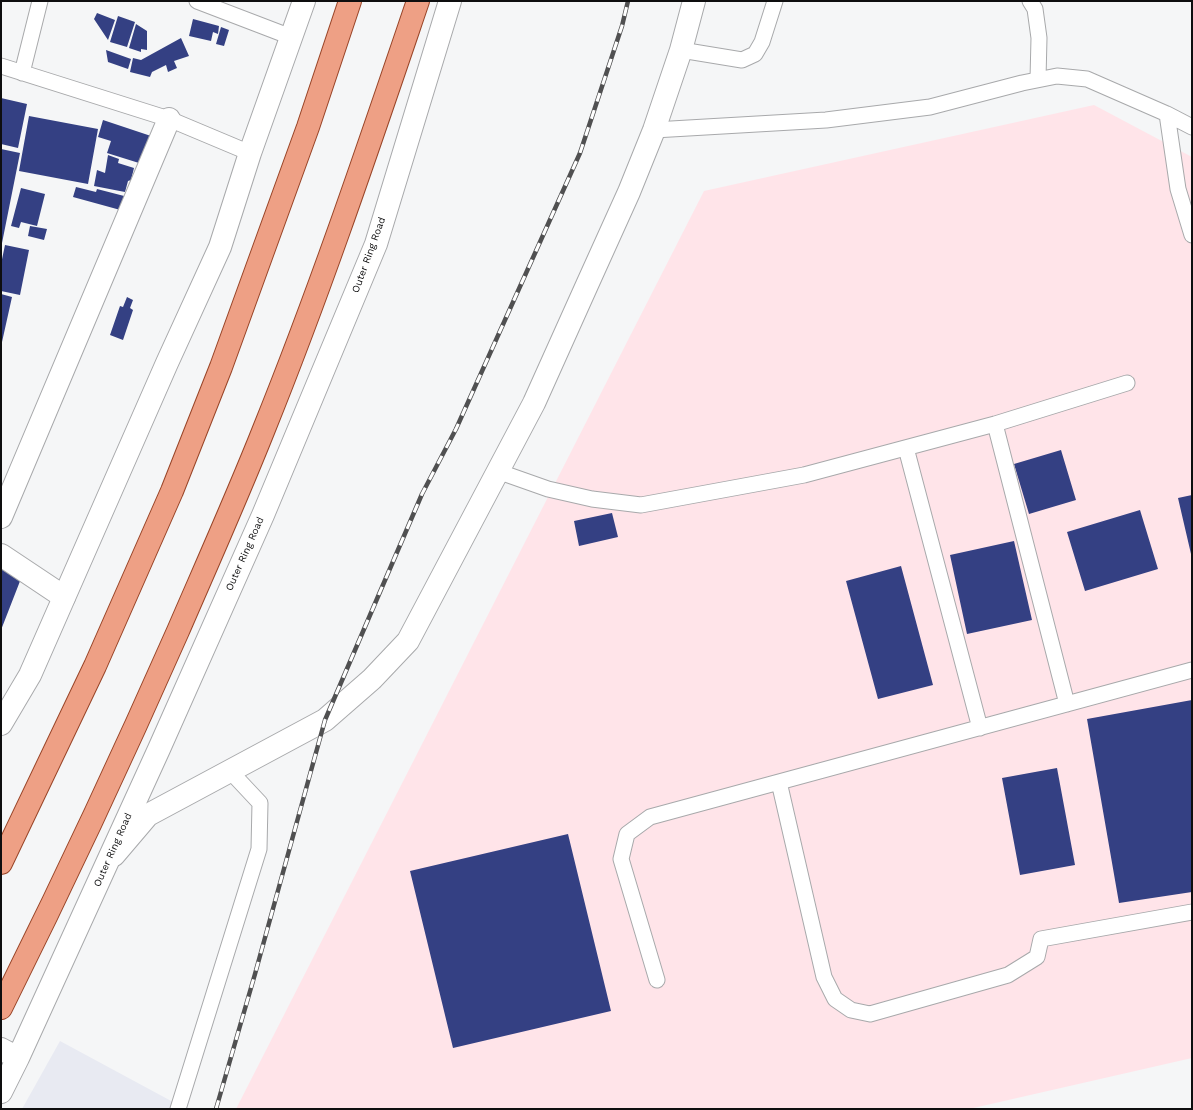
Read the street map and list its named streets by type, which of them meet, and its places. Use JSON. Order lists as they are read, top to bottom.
{
  "streets": {
    "main road": ["Outer Ring Road"]
  }
}
